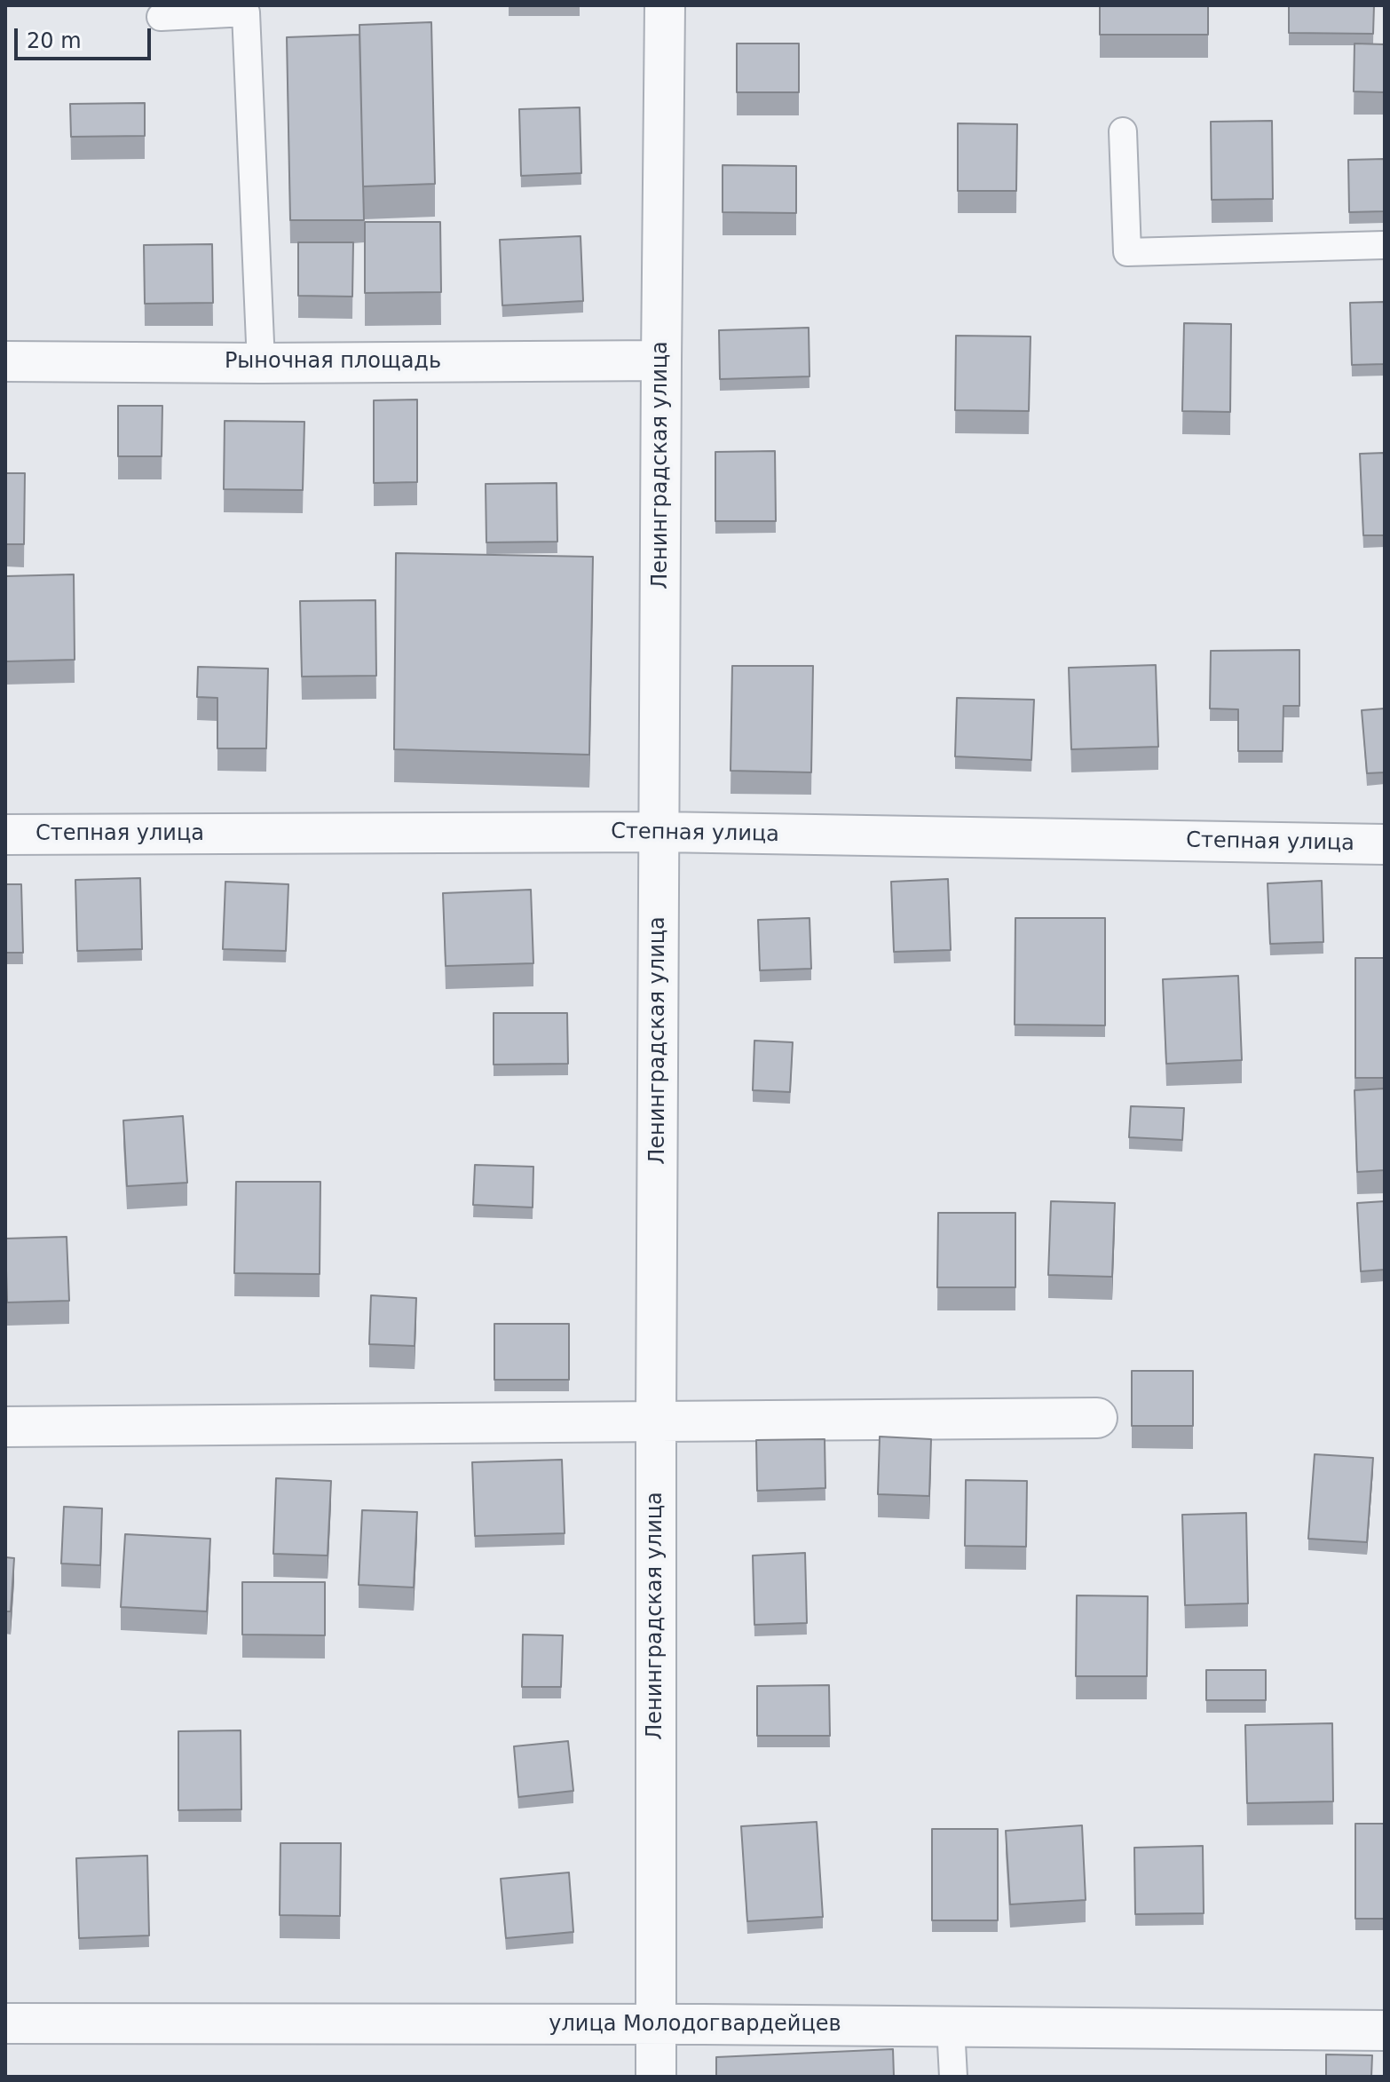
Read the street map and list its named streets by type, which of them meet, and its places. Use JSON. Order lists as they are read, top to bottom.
{
  "streets": {
    "street": [
      "Рыночная площадь",
      "Ленинградская улица",
      "Степная улица",
      "улица Молодогвардейцев"
    ]
  },
  "crossings": [
    ["Рыночная площадь", "Ленинградская улица"],
    ["Ленинградская улица", "Степная улица"],
    ["Ленинградская улица", "улица Молодогвардейцев"]
  ],
  "scale_bar": "20 m"
}
